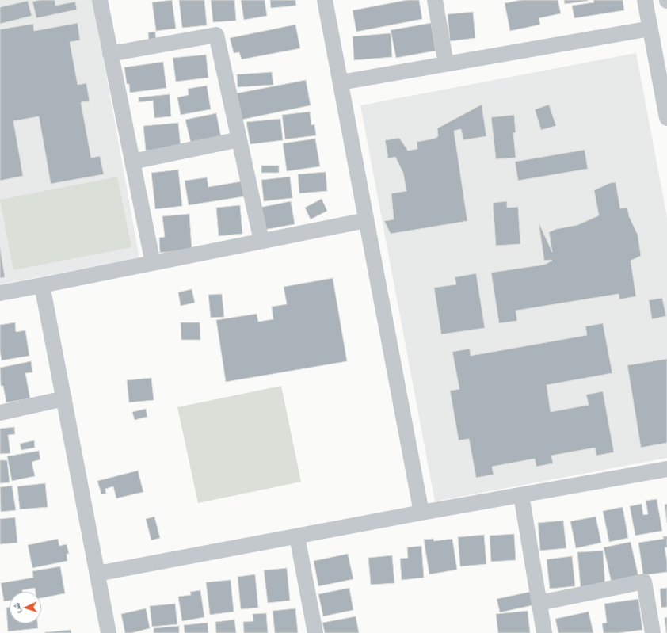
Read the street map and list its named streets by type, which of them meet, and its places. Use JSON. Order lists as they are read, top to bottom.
{
  "north": "left"
}
